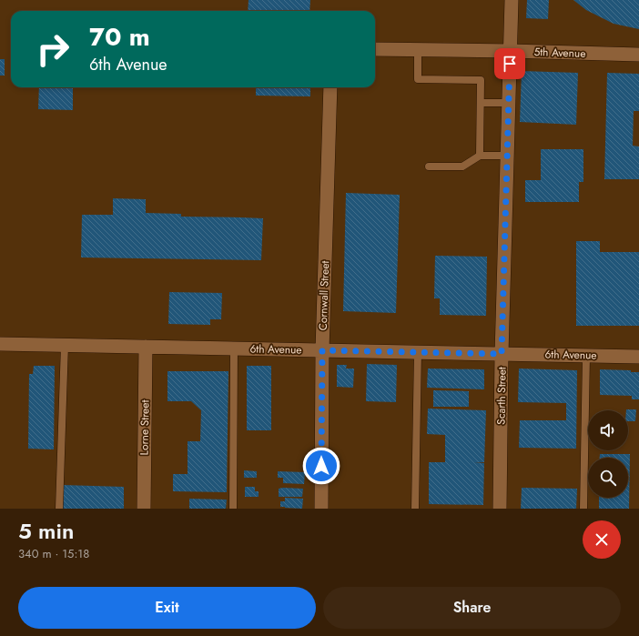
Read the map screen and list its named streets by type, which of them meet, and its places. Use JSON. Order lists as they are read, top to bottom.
{
  "streets": {
    "street": [
      "5th Avenue",
      "Cornwall Street",
      "6th Avenue",
      "Scarth Street",
      "Lorne Street"
    ]
  },
  "crossings": [
    ["5th Avenue", "Scarth Street"],
    ["Cornwall Street", "6th Avenue"],
    ["6th Avenue", "Scarth Street"],
    ["6th Avenue", "Lorne Street"]
  ],
  "page": {
    "turn": ["70 m", "6th Avenue"],
    "heading": ["5 min", "340 m · 15:18"],
    "buttons": ["Exit", "Share"]
  }
}
